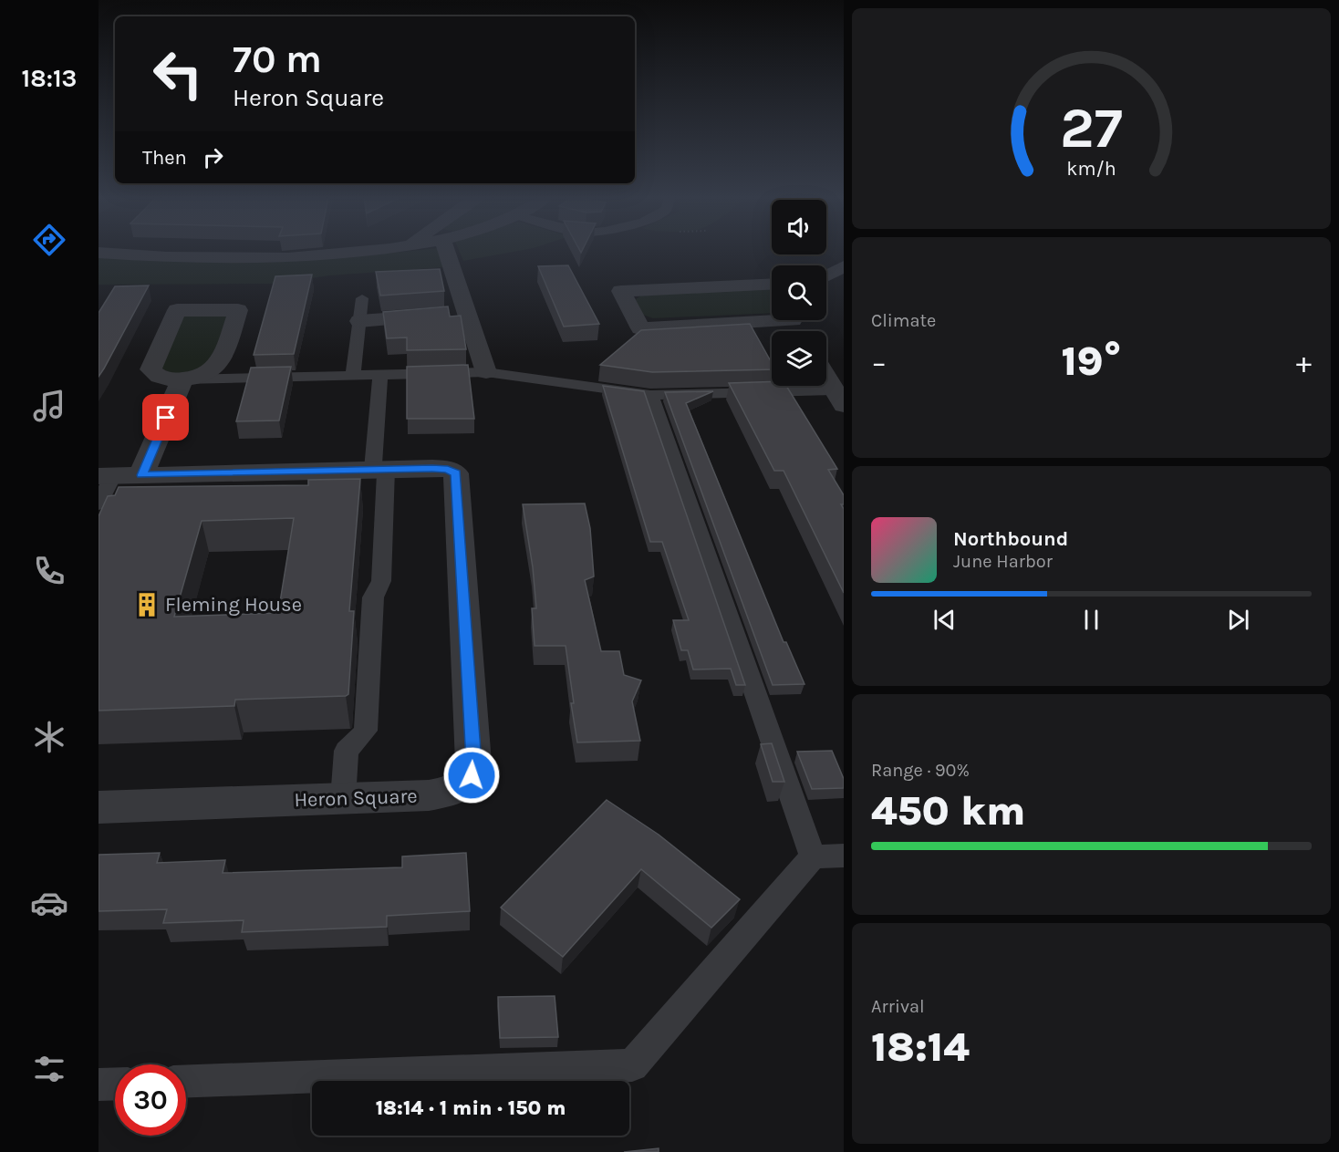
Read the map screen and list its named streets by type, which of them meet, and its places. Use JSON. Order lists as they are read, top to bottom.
{
  "streets": {
    "street": ["Heron Square"]
  },
  "places": {
    "building": ["Fleming House"]
  },
  "page": {
    "tabs": "18:13",
    "turn": ["70 m", "Heron Square"],
    "then": "Then",
    "tile": [
      "Climate",
      ["Range · 90%", "450 km"],
      ["Arrival", "18:14"]
    ],
    "heat": ["−", "19°", "+"],
    "song": ["Northbound", "June Harbor"],
    "limit": "30",
    "trip": "18:14 · 1 min · 150 m",
    "gauge": ["27", "km/h"]
  }
}
